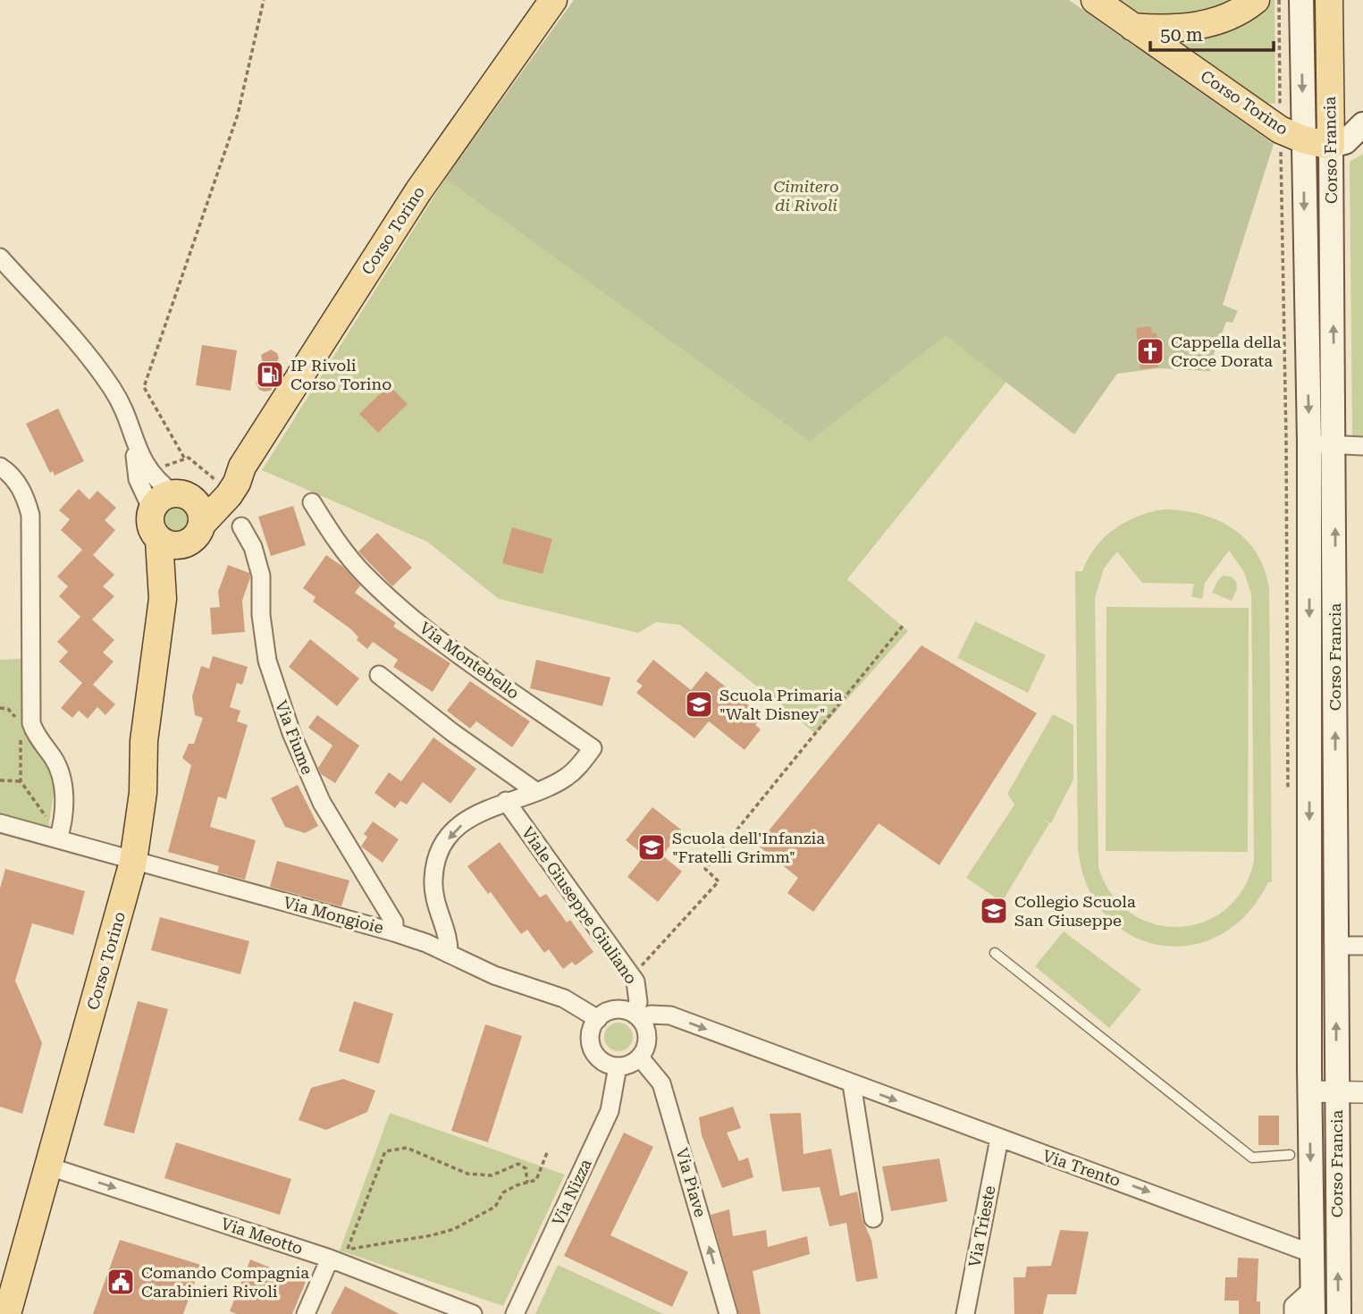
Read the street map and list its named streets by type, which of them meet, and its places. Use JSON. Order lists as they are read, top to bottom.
{
  "streets": {
    "main road": ["Corso Torino", "Corso Francia"],
    "street": [
      "Via Montebello",
      "Via Fiume",
      "Viale Giuseppe Giuliano",
      "Via Mongioie",
      "Via Trento",
      "Via Piave",
      "Via Nizza",
      "Via Trieste",
      "Via Meotto"
    ]
  },
  "crossings": [
    ["Corso Torino", "Corso Francia"],
    ["Corso Torino", "Via Mongioie"],
    ["Corso Torino", "Via Meotto"],
    ["Corso Francia", "Via Trento"],
    ["Via Montebello", "Viale Giuseppe Giuliano"],
    ["Via Montebello", "Via Mongioie"],
    ["Via Fiume", "Via Mongioie"],
    ["Viale Giuseppe Giuliano", "Via Mongioie"],
    ["Viale Giuseppe Giuliano", "Via Trento"],
    ["Viale Giuseppe Giuliano", "Via Piave"],
    ["Viale Giuseppe Giuliano", "Via Nizza"],
    ["Via Mongioie", "Via Trento"],
    ["Via Mongioie", "Via Piave"],
    ["Via Mongioie", "Via Nizza"],
    ["Via Trento", "Via Piave"],
    ["Via Trento", "Via Nizza"],
    ["Via Trento", "Via Trieste"],
    ["Via Piave", "Via Nizza"]
  ],
  "one_way": ["Via Trento", "Via Piave", "Via Meotto"],
  "parks": ["Cimitero di Rivoli"],
  "places": {
    "church": ["Cappella della Croce Dorata"],
    "fuel station": ["IP Rivoli Corso Torino"],
    "school or university": ["Scuola Primaria \"Walt Disney\"", "Scuola dell'Infanzia \"Fratelli Grimm\"", "Collegio Scuola San Giuseppe"],
    "public building": ["Comando Compagnia Carabinieri Rivoli"]
  },
  "scale_bar": "50 m"
}
